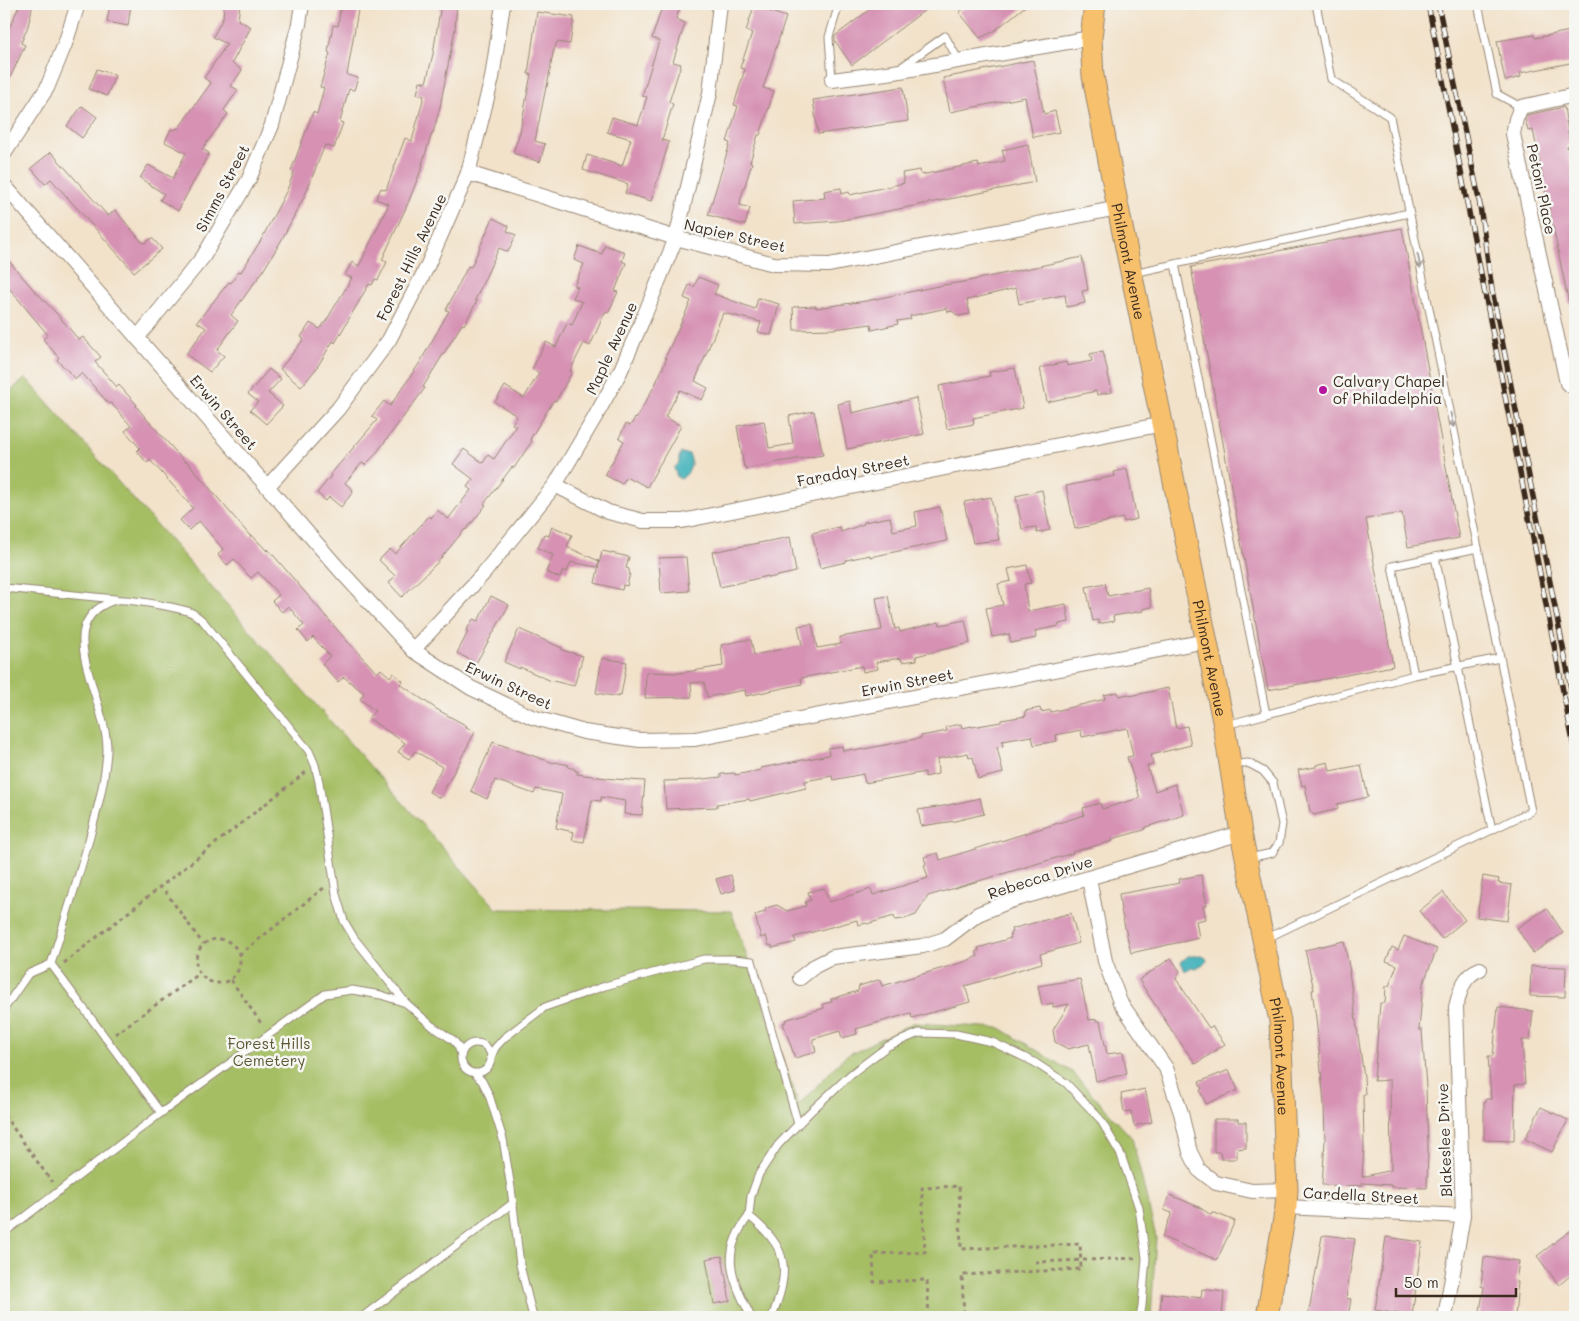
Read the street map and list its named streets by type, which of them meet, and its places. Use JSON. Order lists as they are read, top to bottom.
{
  "streets": {
    "main road": ["Philmont Avenue"],
    "street": [
      "Simms Street",
      "Petoni Place",
      "Napier Street",
      "Forest Hills Avenue",
      "Maple Avenue",
      "Erwin Street",
      "Faraday Street",
      "Rebecca Drive",
      "Blakeslee Drive",
      "Cardella Street"
    ]
  },
  "crossings": [
    ["Simms Street", "Erwin Street"],
    ["Napier Street", "Forest Hills Avenue"],
    ["Napier Street", "Philmont Avenue"],
    ["Napier Street", "Maple Avenue"],
    ["Forest Hills Avenue", "Erwin Street"],
    ["Philmont Avenue", "Erwin Street"],
    ["Philmont Avenue", "Faraday Street"],
    ["Philmont Avenue", "Rebecca Drive"],
    ["Philmont Avenue", "Cardella Street"],
    ["Maple Avenue", "Erwin Street"],
    ["Maple Avenue", "Faraday Street"],
    ["Rebecca Drive", "Cardella Street"],
    ["Blakeslee Drive", "Cardella Street"]
  ],
  "parks": ["Forest Hills Cemetery"],
  "places": ["Calvary Chapel of Philadelphia"],
  "scale_bar": "50 m"
}
